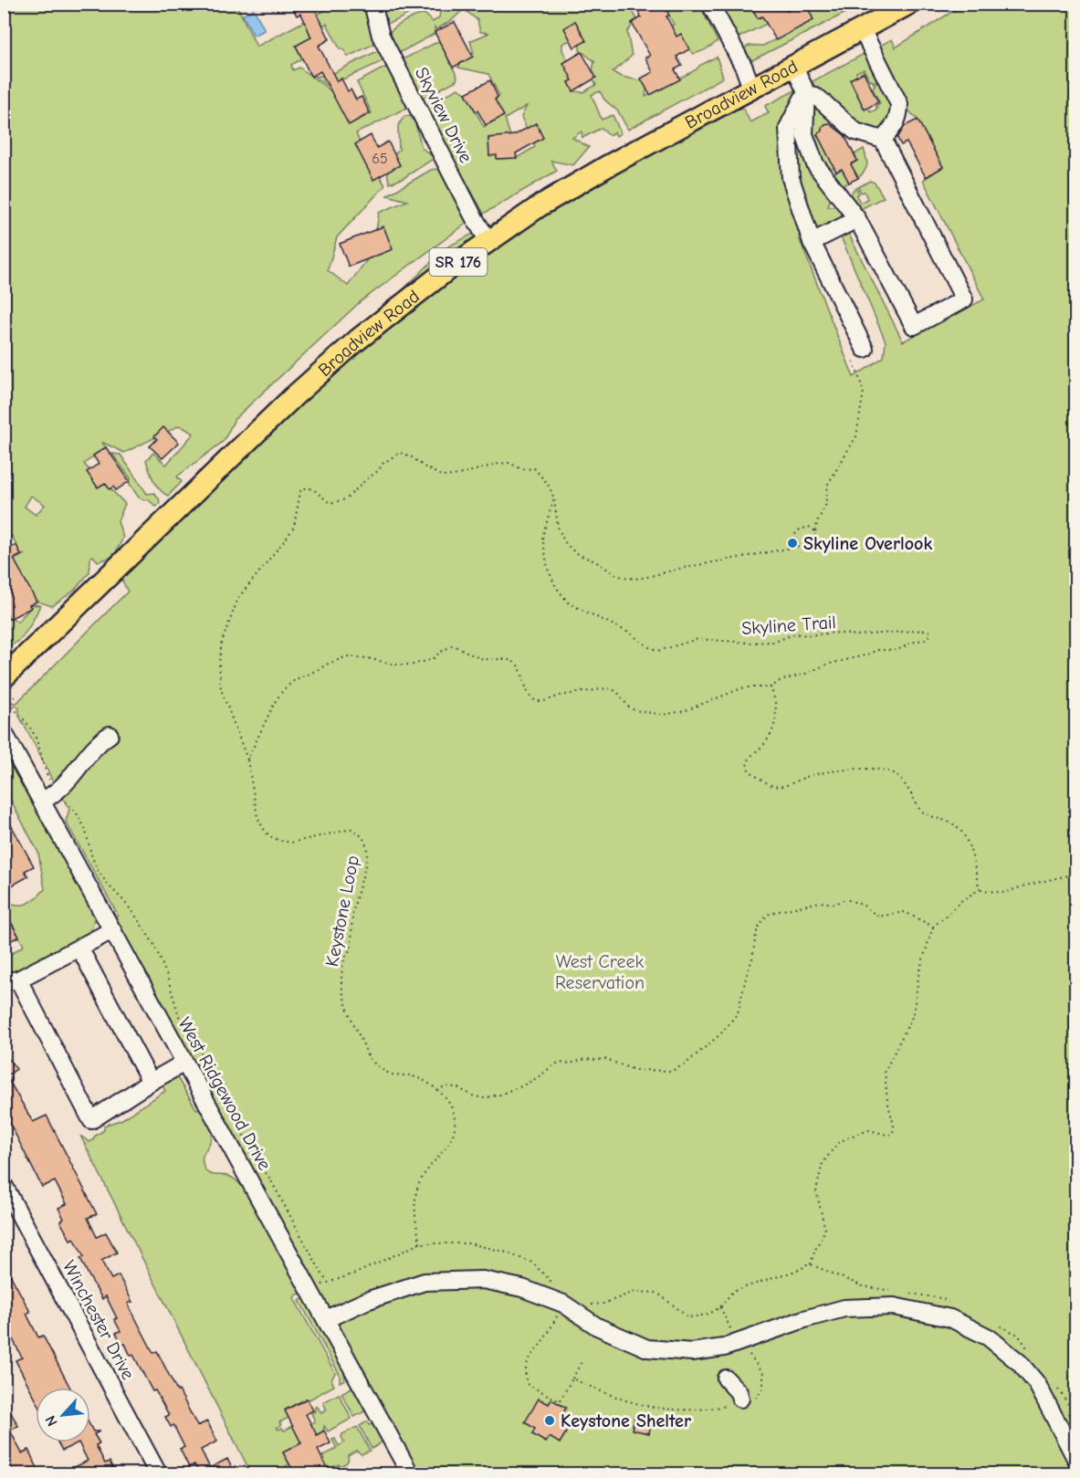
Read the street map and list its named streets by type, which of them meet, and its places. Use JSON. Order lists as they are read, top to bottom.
{
  "streets": {
    "main road": ["Broadview Road", "SR 176"],
    "street": ["Skyview Drive", "West Ridgewood Drive", "Winchester Drive"],
    "path": ["Skyline Trail", "Keystone Loop"]
  },
  "crossings": [
    ["Broadview Road", "Skyview Drive"]
  ],
  "parks": ["West Creek Reservation"],
  "places": ["Skyline Overlook", "Keystone Shelter"],
  "house_numbers": ["65"],
  "north": "bottom left"
}
